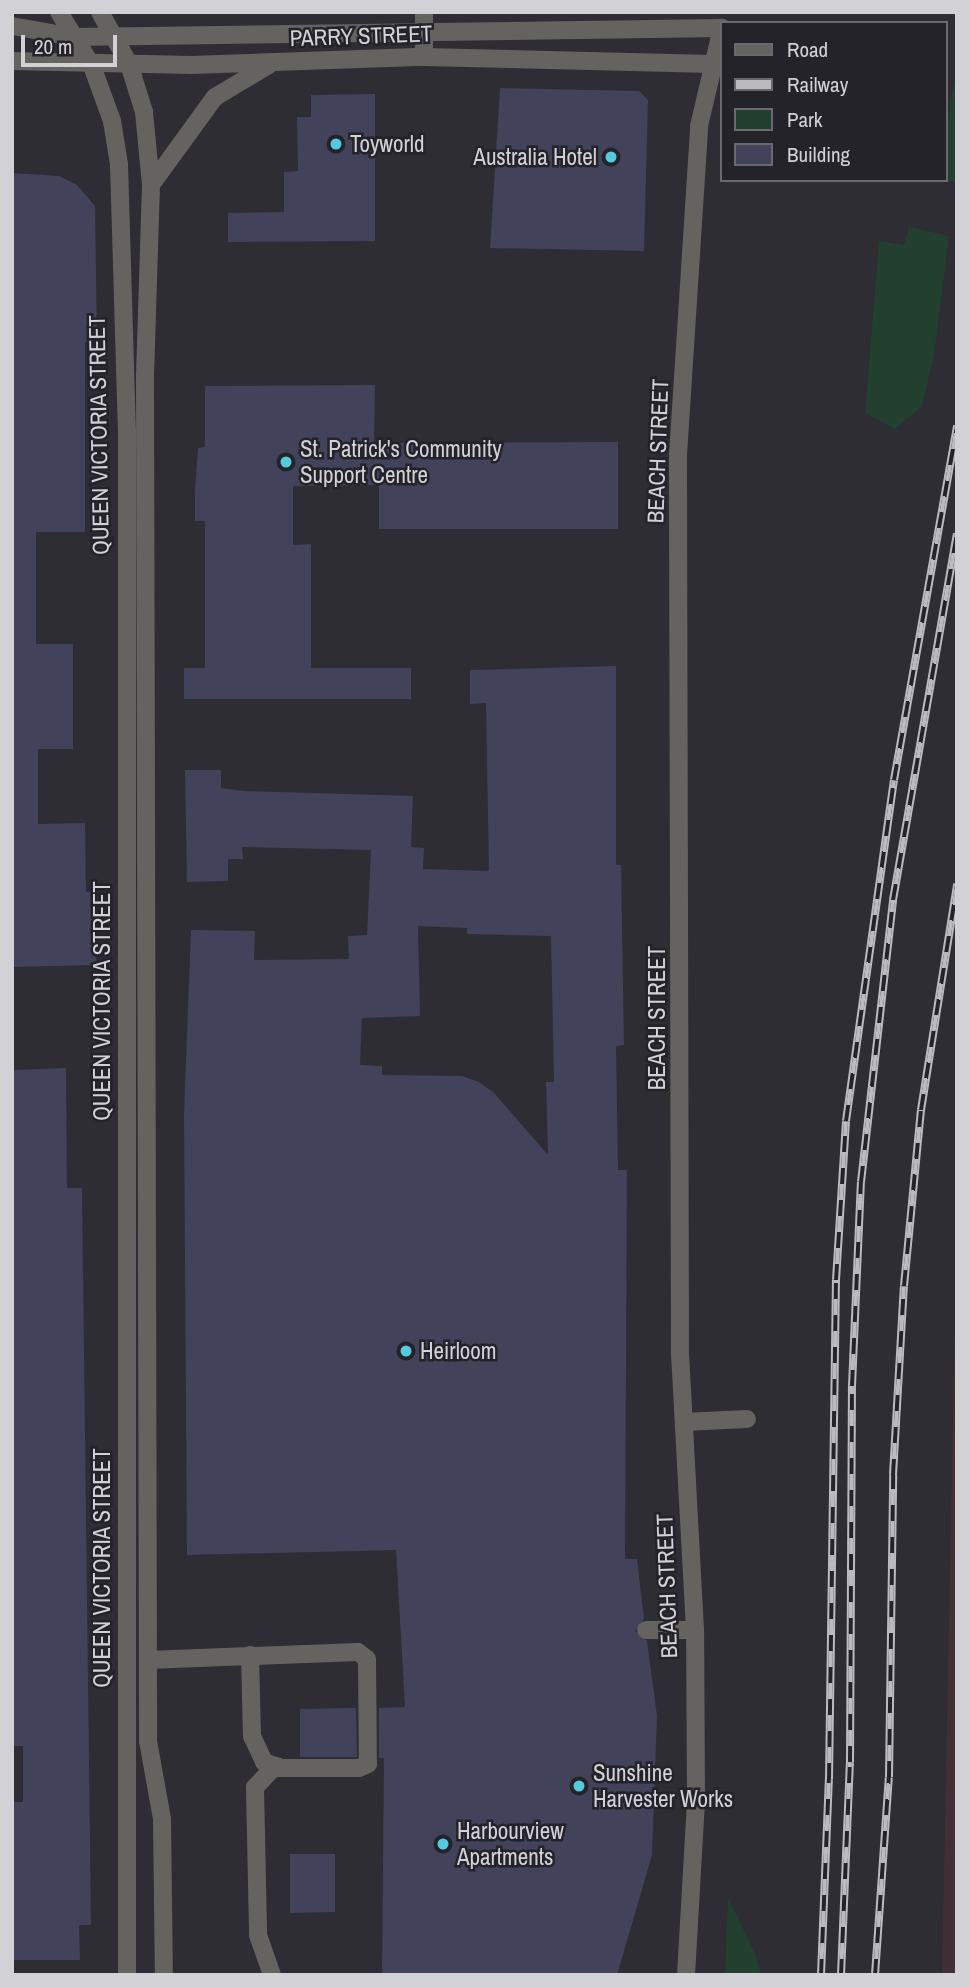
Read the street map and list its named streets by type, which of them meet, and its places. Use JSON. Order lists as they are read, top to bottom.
{
  "streets": {
    "street": ["PARRY STREET", "QUEEN VICTORIA STREET", "BEACH STREET"]
  },
  "crossings": [
    ["PARRY STREET", "QUEEN VICTORIA STREET"],
    ["PARRY STREET", "BEACH STREET"]
  ],
  "places": [
    "Toyworld",
    "Australia Hotel",
    "St. Patrick's Community Support Centre",
    "Heirloom",
    "Sunshine Harvester Works",
    "Harbourview Apartments"
  ],
  "legend": [
    "Road",
    "Railway",
    "Park",
    "Building"
  ],
  "scale_bar": "20 m"
}
